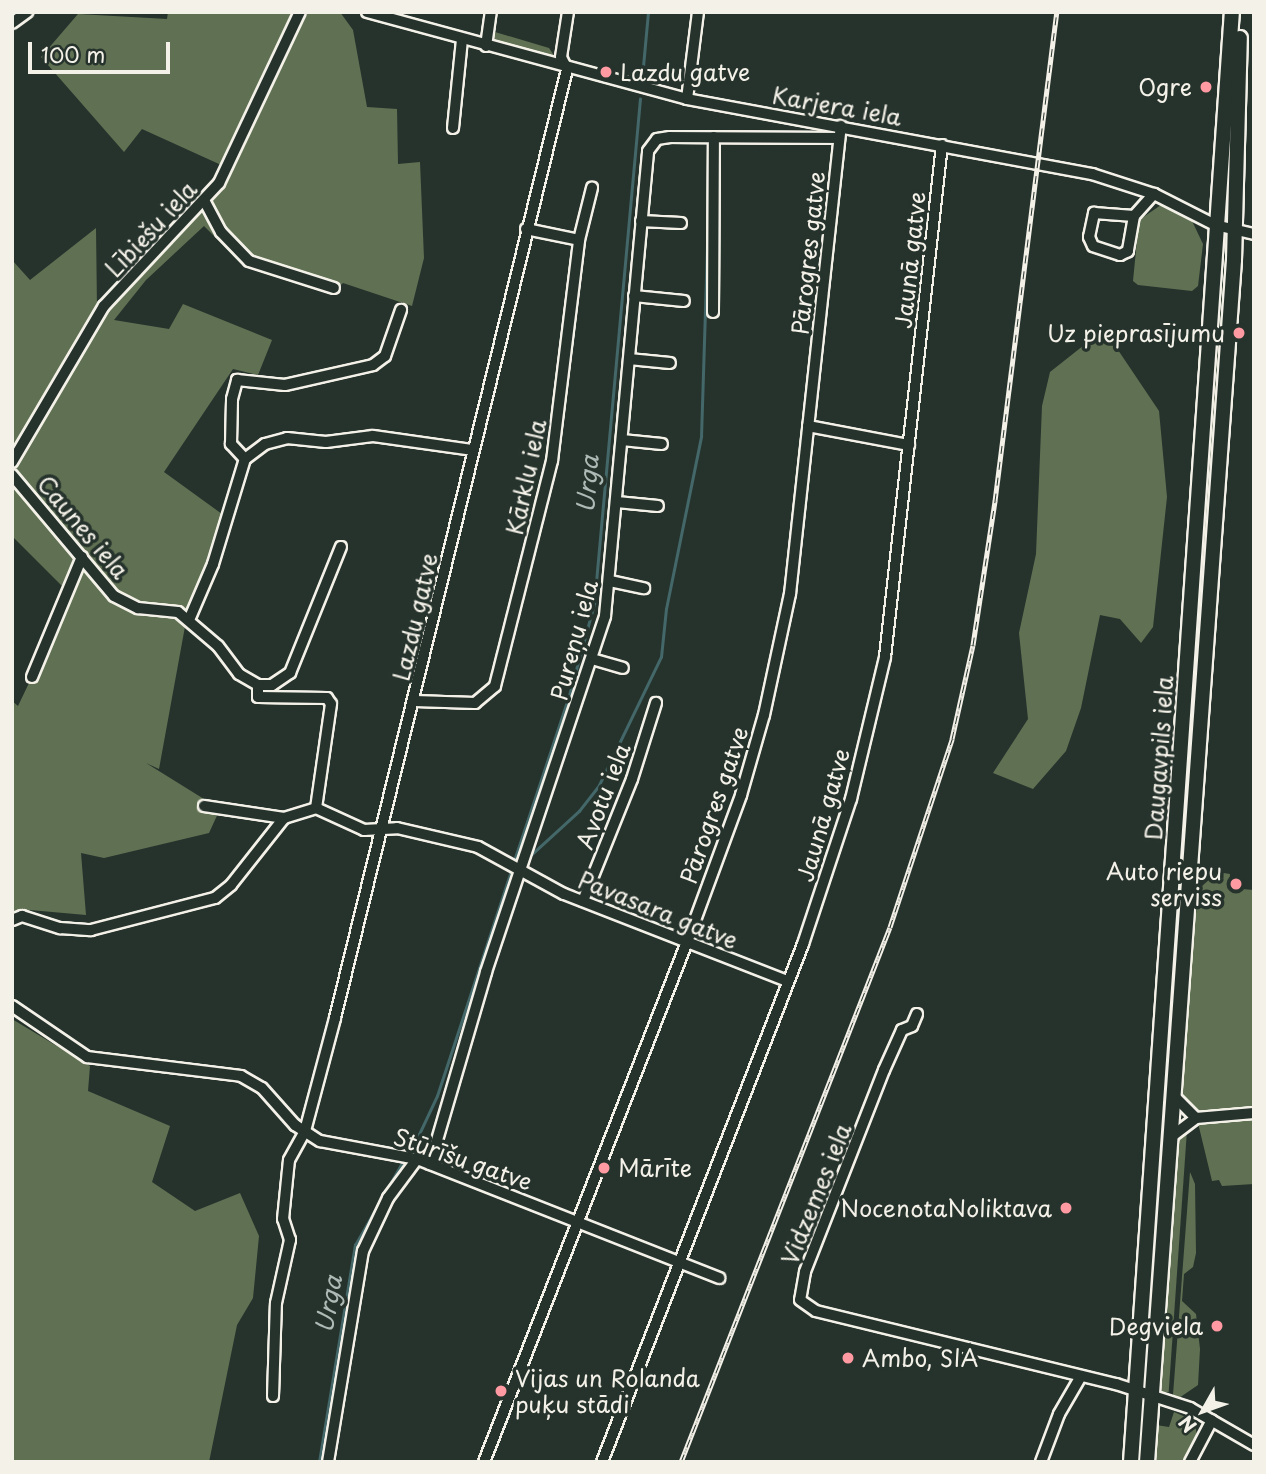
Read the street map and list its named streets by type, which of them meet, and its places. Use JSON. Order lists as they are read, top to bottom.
{
  "streets": {
    "highway": ["Daugavpils iela"],
    "street": [
      "Karjera iela",
      "Lībiešu iela",
      "Pārogres gatve",
      "Jaunā gatve",
      "Kārklu iela",
      "Caunes iela",
      "Lazdu gatve",
      "Pureņu iela",
      "Avotu iela",
      "Pavasara gatve",
      "Stūrīšu gatve",
      "Vidzemes iela"
    ]
  },
  "crossings": [
    ["Karjera iela", "Pārogres gatve"],
    ["Karjera iela", "Jaunā gatve"],
    ["Karjera iela", "Lazdu gatve"],
    ["Karjera iela", "Daugavpils iela"],
    ["Pārogres gatve", "Pavasara gatve"],
    ["Pārogres gatve", "Stūrīšu gatve"],
    ["Jaunā gatve", "Pavasara gatve"],
    ["Jaunā gatve", "Stūrīšu gatve"],
    ["Kārklu iela", "Lazdu gatve"],
    ["Lazdu gatve", "Pavasara gatve"],
    ["Lazdu gatve", "Stūrīšu gatve"],
    ["Pureņu iela", "Pavasara gatve"],
    ["Pureņu iela", "Stūrīšu gatve"],
    ["Daugavpils iela", "Vidzemes iela"],
    ["Avotu iela", "Pavasara gatve"]
  ],
  "water": ["Urga"],
  "places": [
    "Lazdu gatve",
    "Ogre",
    "Uz pieprasījumu",
    "Auto riepu serviss",
    "Mārīte",
    "NocenotaNoliktava",
    "Degviela",
    "Ambo, SIA",
    "Vijas un Rolanda puķu stādi"
  ],
  "scale_bar": "100 m",
  "north": "bottom left"
}
